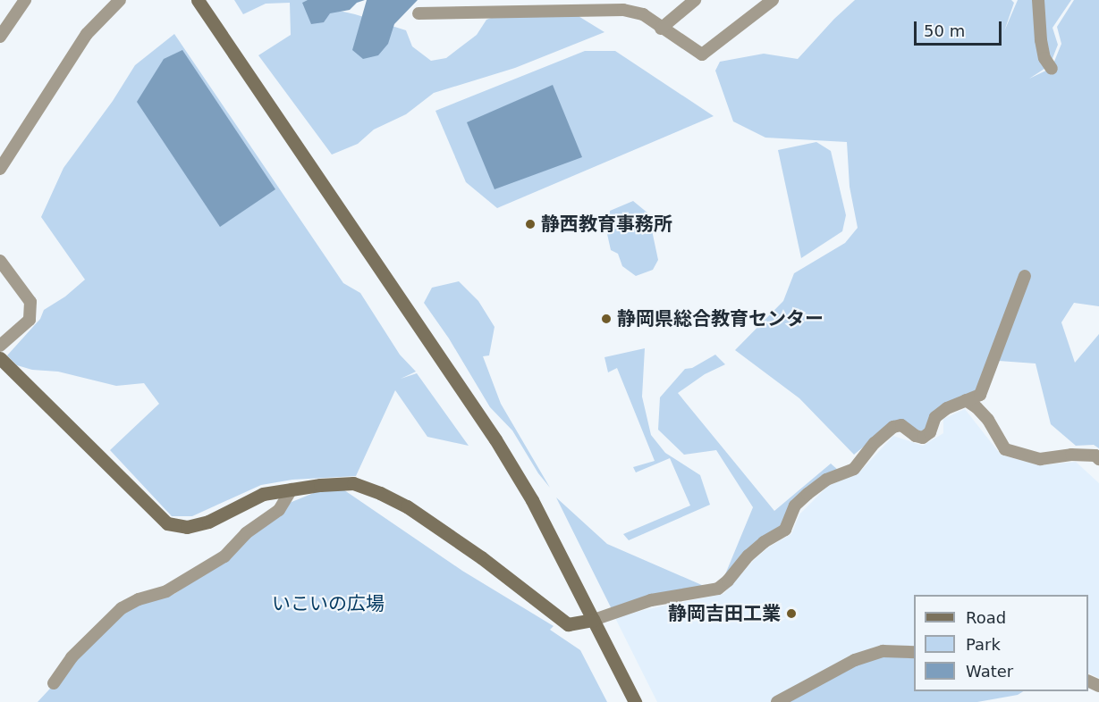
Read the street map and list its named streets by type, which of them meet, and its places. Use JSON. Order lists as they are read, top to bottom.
{
  "parks": ["いこいの広場"],
  "places": ["静西教育事務所", "静岡県総合教育センター", "静岡吉田工業"],
  "legend": ["Road", "Park", "Water"],
  "scale_bar": "50 m"
}
